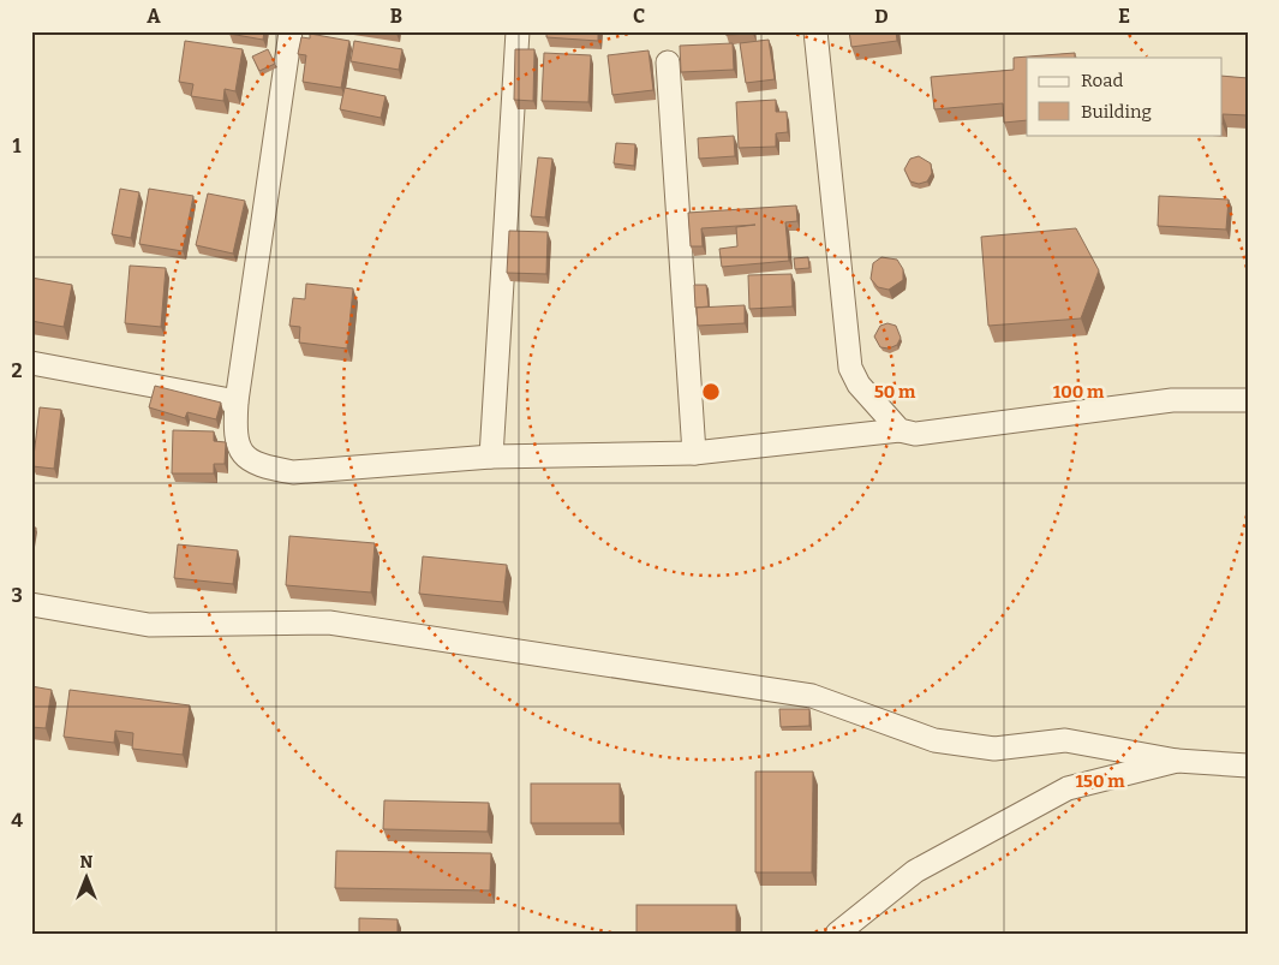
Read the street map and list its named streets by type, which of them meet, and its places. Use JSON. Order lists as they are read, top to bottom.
{
  "legend": ["Road", "Building"],
  "north": "top",
  "grid": {
    "columns": [
      "A",
      "B",
      "C",
      "D",
      "E"
    ],
    "rows": [
      "1",
      "2",
      "3",
      "4"
    ]
  },
  "rings": ["50 m", "100 m", "150 m"]
}
